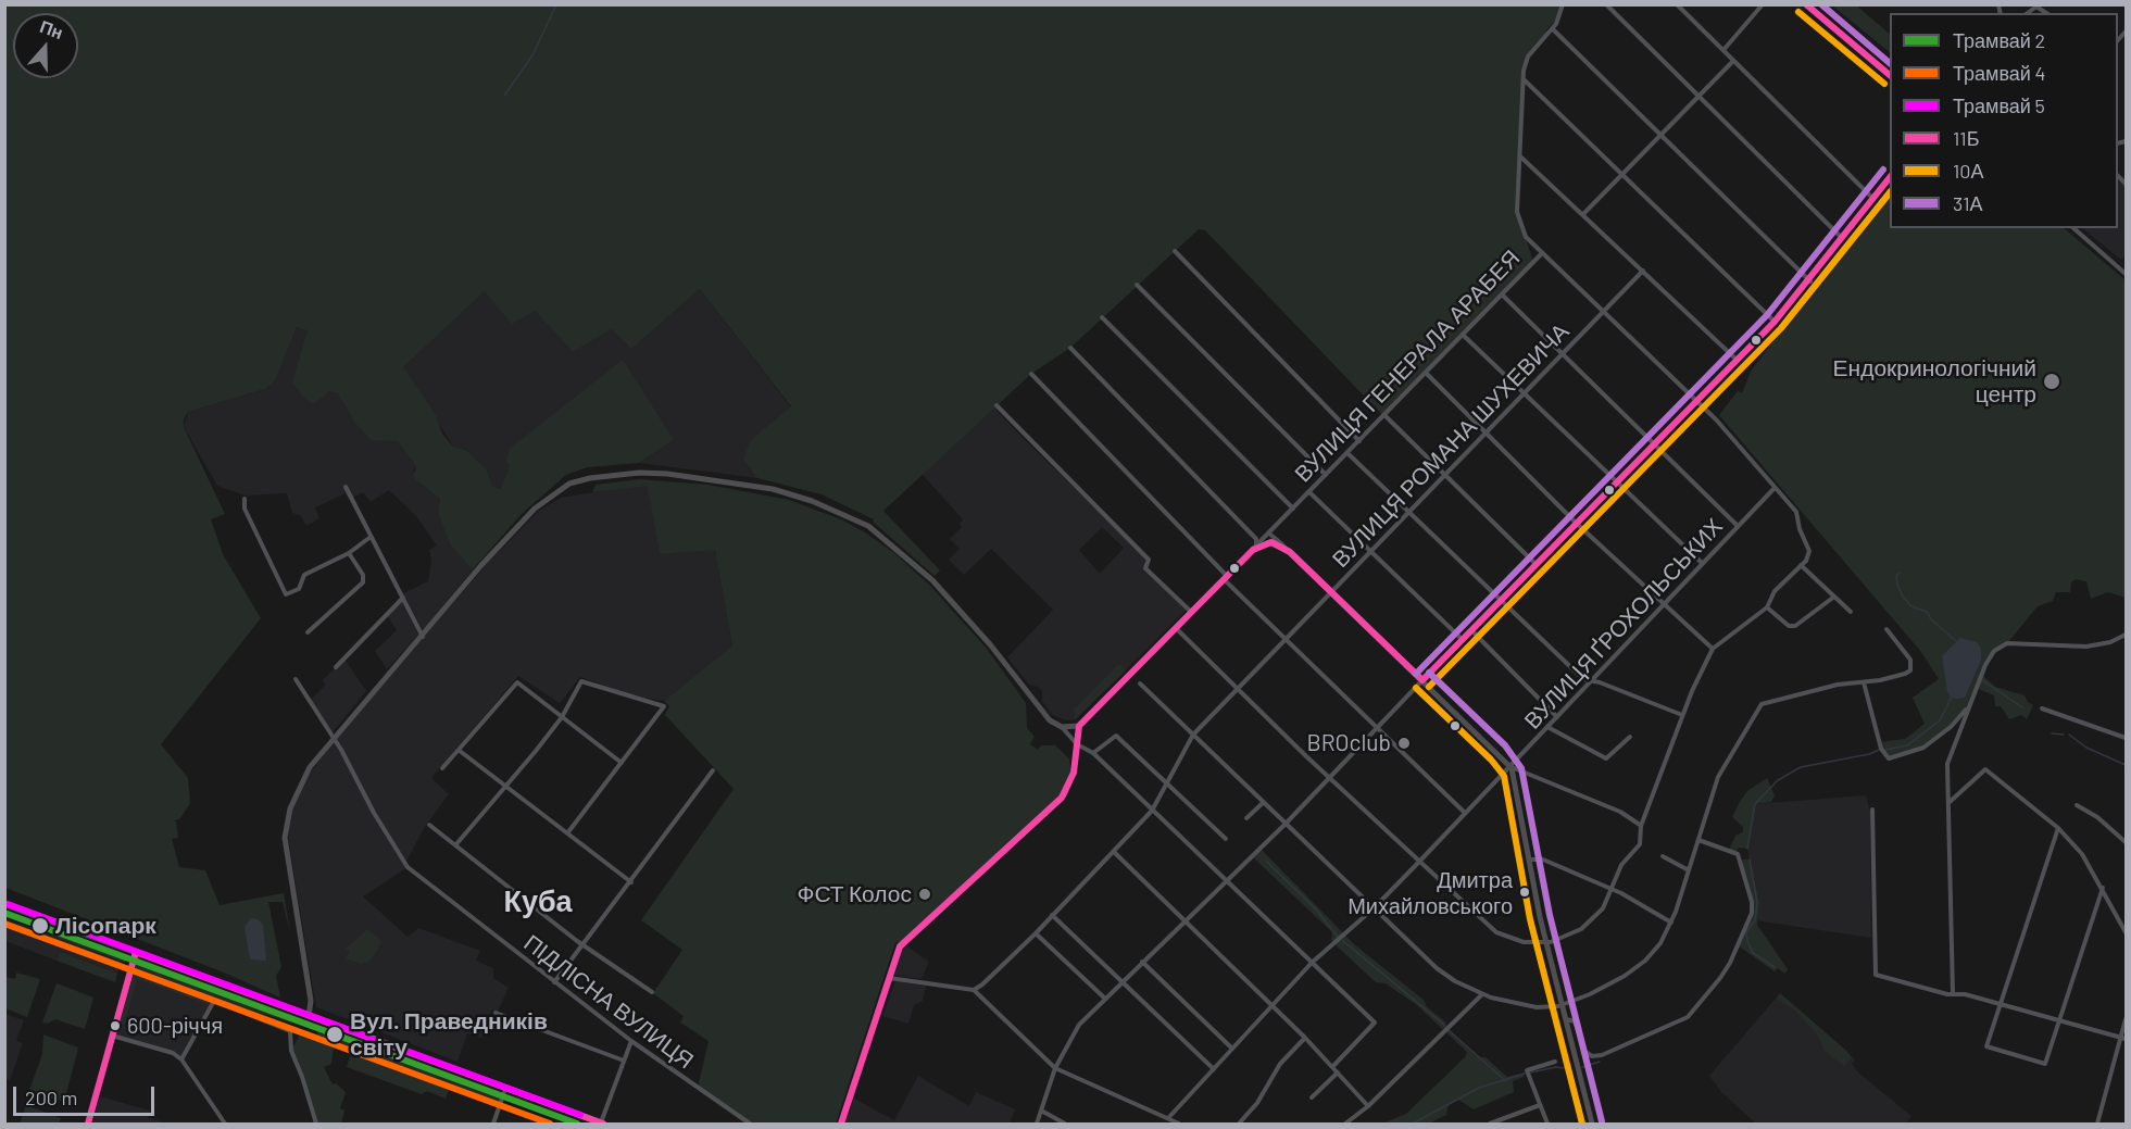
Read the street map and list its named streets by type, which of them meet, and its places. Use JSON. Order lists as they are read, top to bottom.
{
  "streets": {
    "street": [
      "ВУЛИЦЯ ГЕНЕРАЛА АРАБЕЯ",
      "ВУЛИЦЯ РОМАНА ШУХЕВИЧА",
      "ВУЛИЦЯ ҐРОХОЛЬСЬКИХ",
      "ПІДЛІСНА ВУЛИЦЯ"
    ]
  },
  "districts": ["Куба"],
  "places": [
    "Ендокринологічний центр",
    "BROclub",
    "Дмитра Михайловського",
    "ФСТ Колос",
    "Лісопарк",
    "600-річчя",
    "Вул. Праведників світу"
  ],
  "lines": [
    "transit line 11Б",
    "transit line 31А",
    "transit line 10А",
    "tram line 5",
    "tram line 2",
    "tram line 4"
  ],
  "legend": [
    "Трамвай 2",
    "Трамвай 4",
    "Трамвай 5",
    "11Б",
    "10А",
    "31А"
  ],
  "scale_bar": "200 m",
  "north": "top"
}
